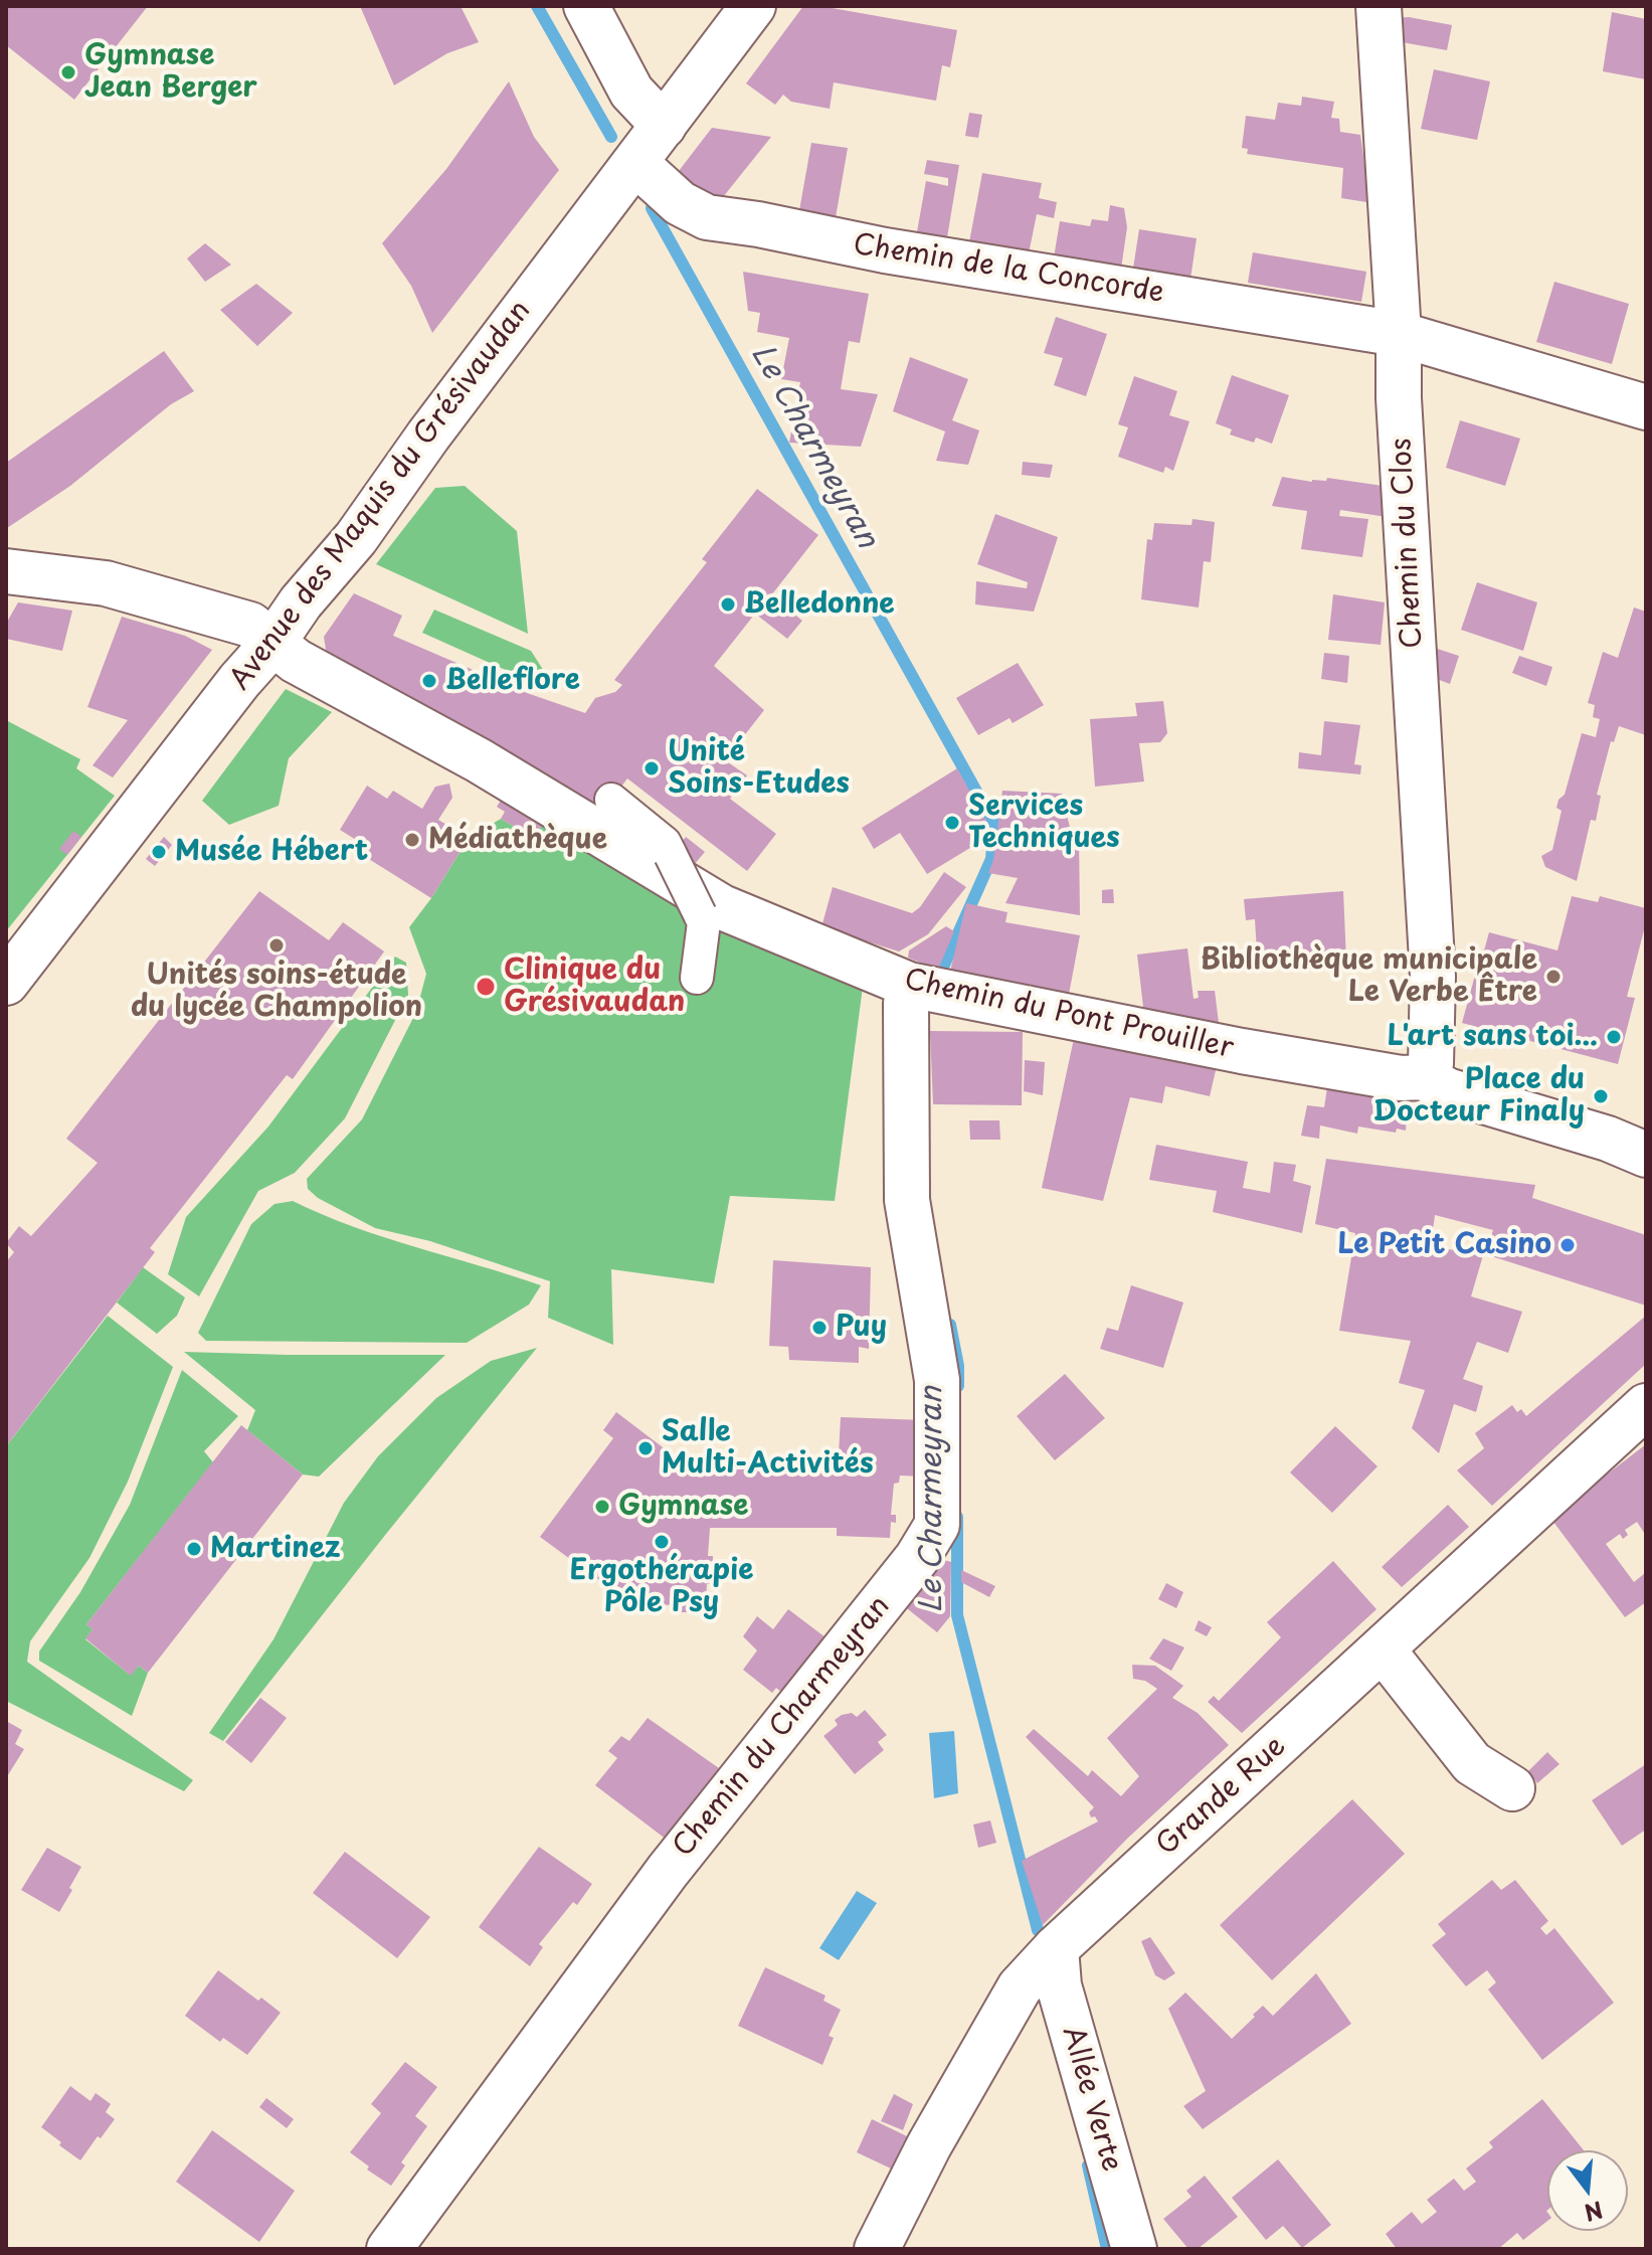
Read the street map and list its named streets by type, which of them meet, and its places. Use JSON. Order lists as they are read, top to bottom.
{
  "streets": {
    "street": [
      "Chemin de la Concorde",
      "Avenue des Maquis du Grésivaudan",
      "Chemin du Clos",
      "Chemin du Pont Prouiller",
      "Chemin du Charmeyran",
      "Grande Rue",
      "Allée Verte"
    ]
  },
  "crossings": [
    ["Chemin de la Concorde", "Avenue des Maquis du Grésivaudan"],
    ["Chemin de la Concorde", "Chemin du Clos"],
    ["Avenue des Maquis du Grésivaudan", "Chemin du Pont Prouiller"],
    ["Chemin du Clos", "Chemin du Pont Prouiller"],
    ["Chemin du Pont Prouiller", "Chemin du Charmeyran"],
    ["Grande Rue", "Allée Verte"]
  ],
  "water": ["Le Charmeyran"],
  "places": [
    "Gymnase Jean Berger",
    "Belledonne",
    "Belleflore",
    "Unité Soins-Etudes",
    "Services Techniques",
    "Médiathèque",
    "Musée Hébert",
    "Unités soins-étude du lycée Champolion",
    "Bibliothèque municipale Le Verbe Être",
    "Clinique du Grésivaudan",
    "L'art sans toi...",
    "Place du Docteur Finaly",
    "Le Petit Casino",
    "Puy",
    "Salle Multi-Activités",
    "Gymnase",
    "Ergothérapie Pôle Psy",
    "Martinez"
  ],
  "north": "bottom"
}
